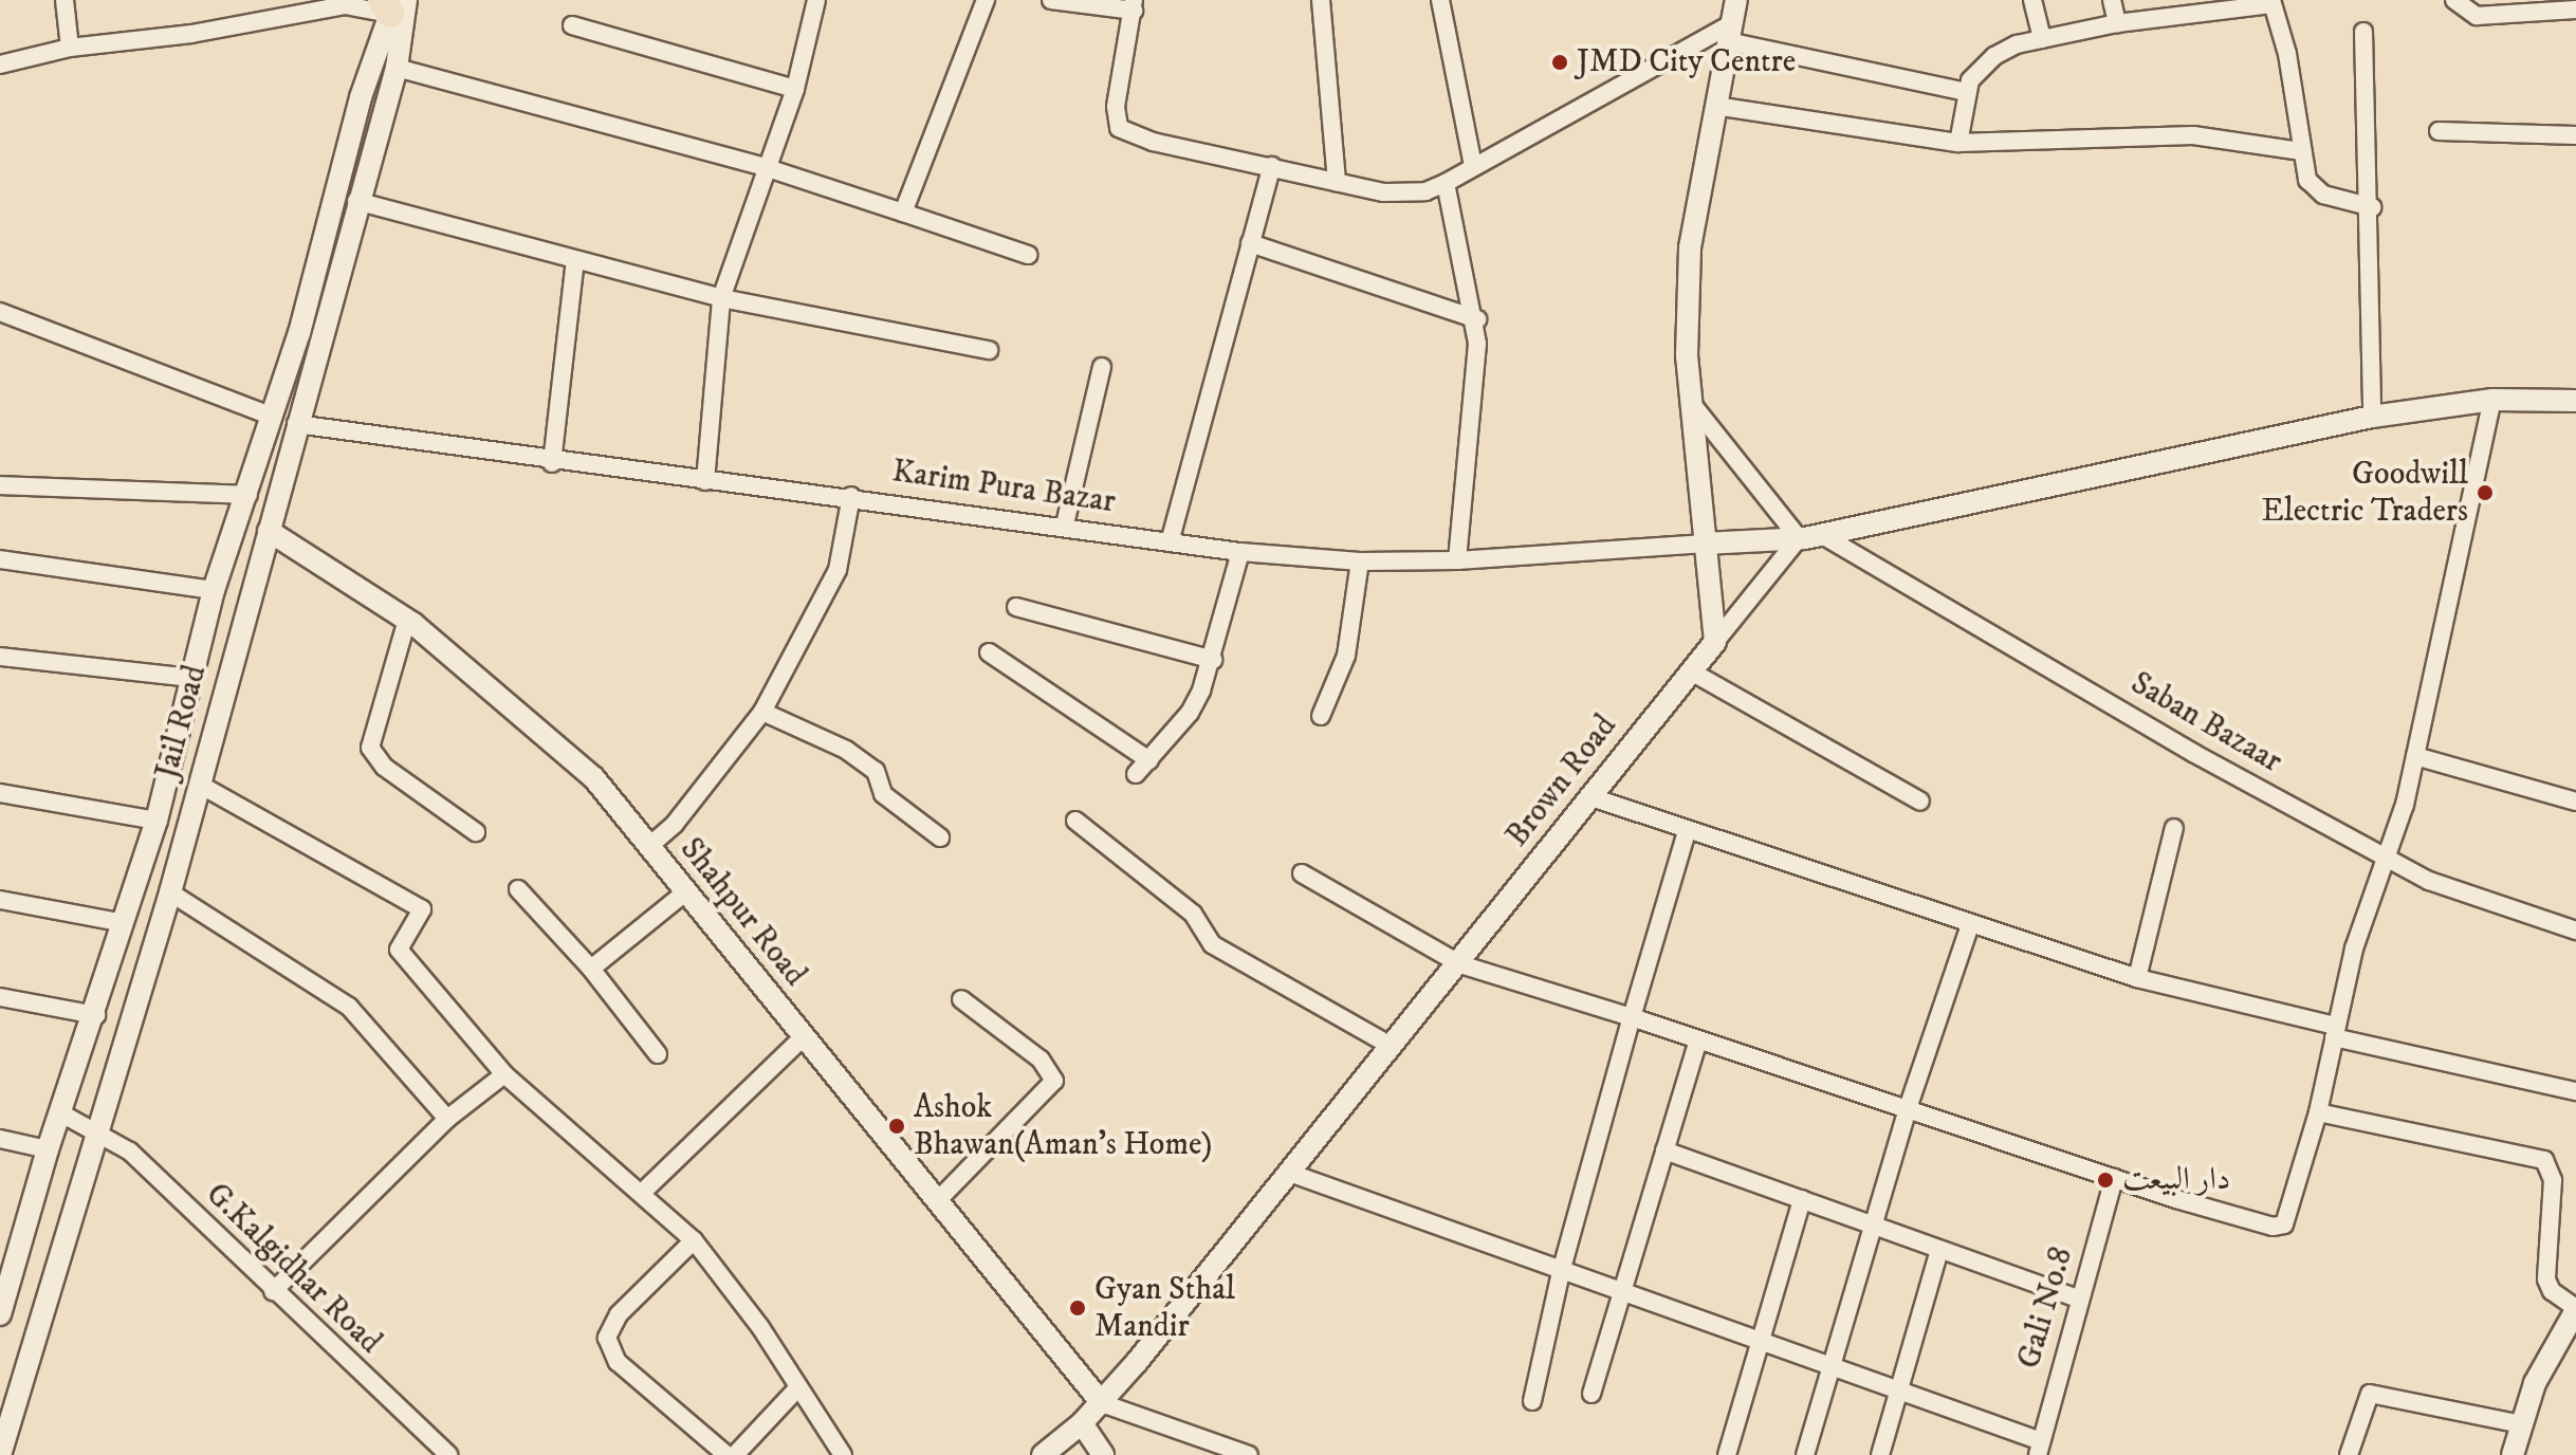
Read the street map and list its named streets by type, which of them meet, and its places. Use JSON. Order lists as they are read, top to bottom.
{
  "streets": {
    "street": [
      "Karim Pura Bazar",
      "Jail Road",
      "Saban Bazaar",
      "Brown Road",
      "Shahpur Road",
      "G.Kalgidhar Road",
      "Gali No.8"
    ]
  },
  "crossings": [
    ["Karim Pura Bazar", "Jail Road"],
    ["Jail Road", "Shahpur Road"],
    ["Jail Road", "G.Kalgidhar Road"],
    ["Brown Road", "Shahpur Road"]
  ],
  "places": [
    "JMD City Centre",
    "Goodwill Electric Traders",
    "Ashok Bhawan(Aman's Home)",
    "دار البیعت",
    "Gyan Sthal Mandir"
  ]
}
